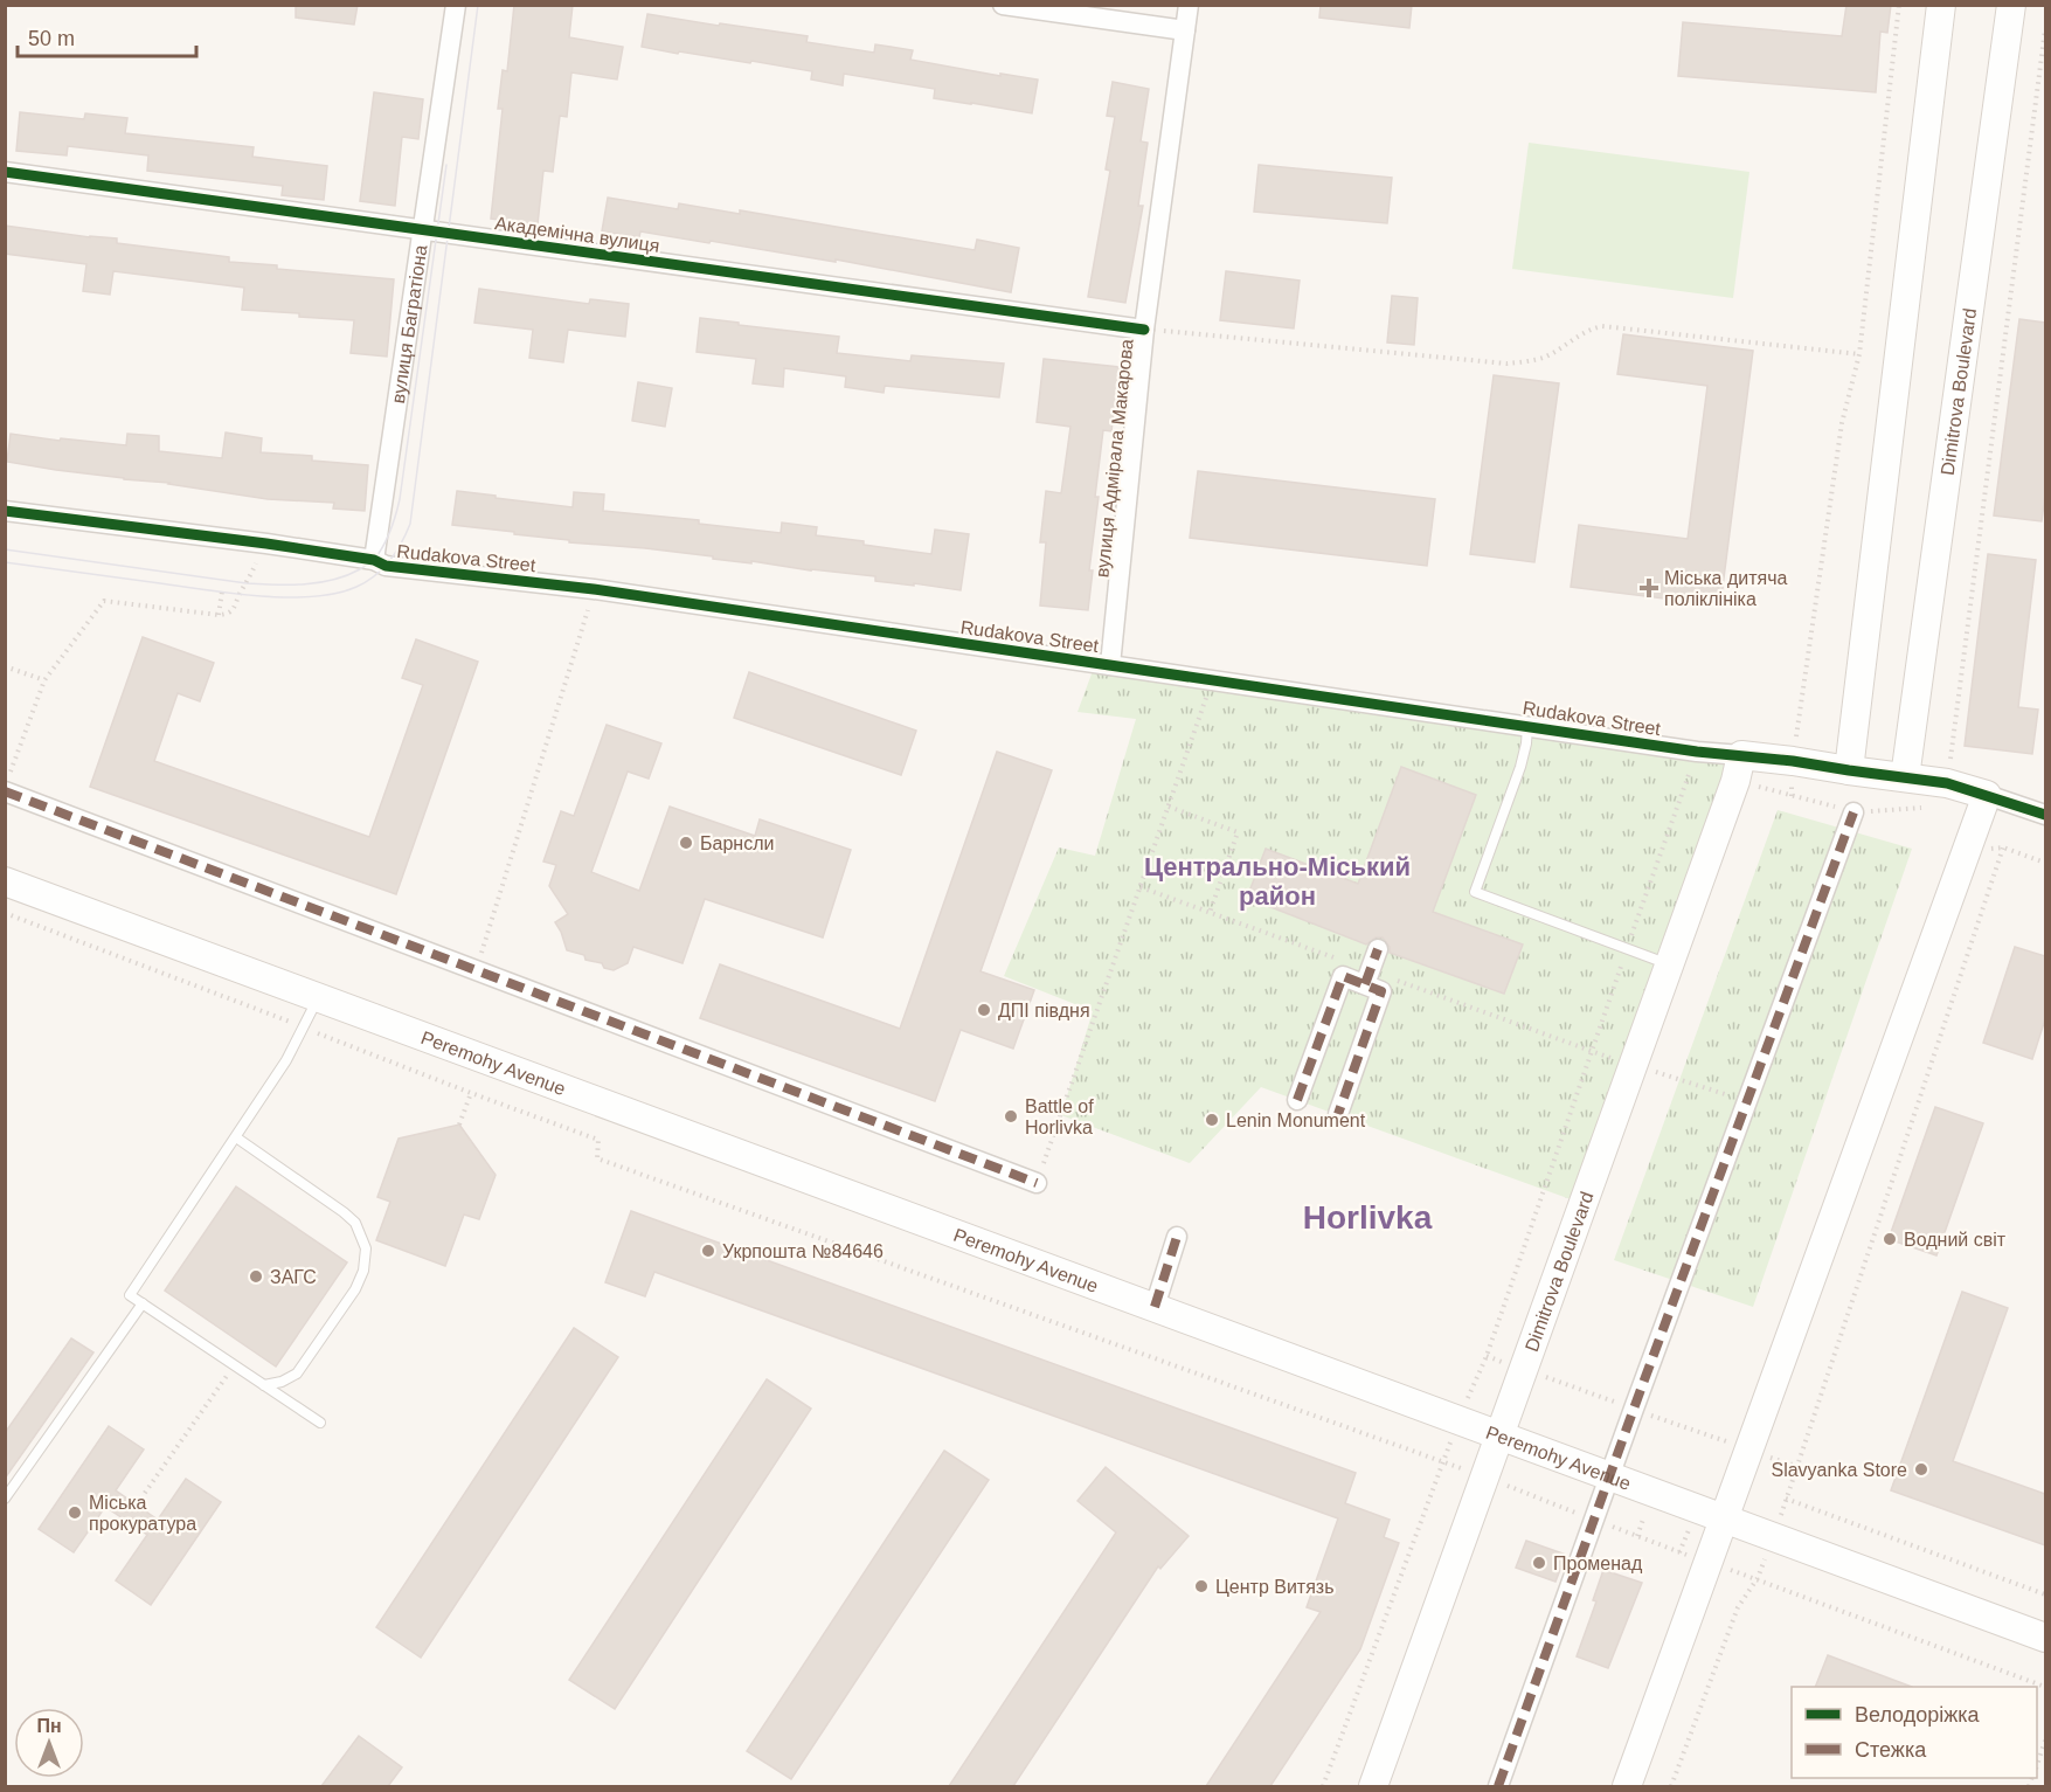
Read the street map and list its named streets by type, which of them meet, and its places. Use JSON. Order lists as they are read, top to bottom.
{
  "streets": {
    "street": [
      "Академічна вулиця",
      "вулиця Багратіона",
      "Dimitrova Boulevard",
      "вулиця Адмірала Макарова",
      "Rudakova Street",
      "Peremohy Avenue"
    ]
  },
  "crossings": [
    ["Академічна вулиця", "вулиця Багратіона"],
    ["Академічна вулиця", "вулиця Адмірала Макарова"],
    ["вулиця Багратіона", "Rudakova Street"],
    ["Dimitrova Boulevard", "Rudakova Street"],
    ["Dimitrova Boulevard", "Peremohy Avenue"],
    ["вулиця Адмірала Макарова", "Rudakova Street"]
  ],
  "districts": ["Центрально-Міський район", "Horlivka"],
  "places": {
    "health": ["Міська дитяча поліклініка"],
    "other": [
      "Барнсли",
      "ДПІ півдня",
      "Battle of Horlivka",
      "Lenin Monument",
      "Водний світ",
      "Укрпошта №84646",
      "ЗАГС",
      "Slavyanka Store",
      "Міська прокуратура",
      "Променад",
      "Центр Витязь"
    ]
  },
  "legend": ["Велодоріжка", "Стежка"],
  "scale_bar": "50 m",
  "north": "top"
}
